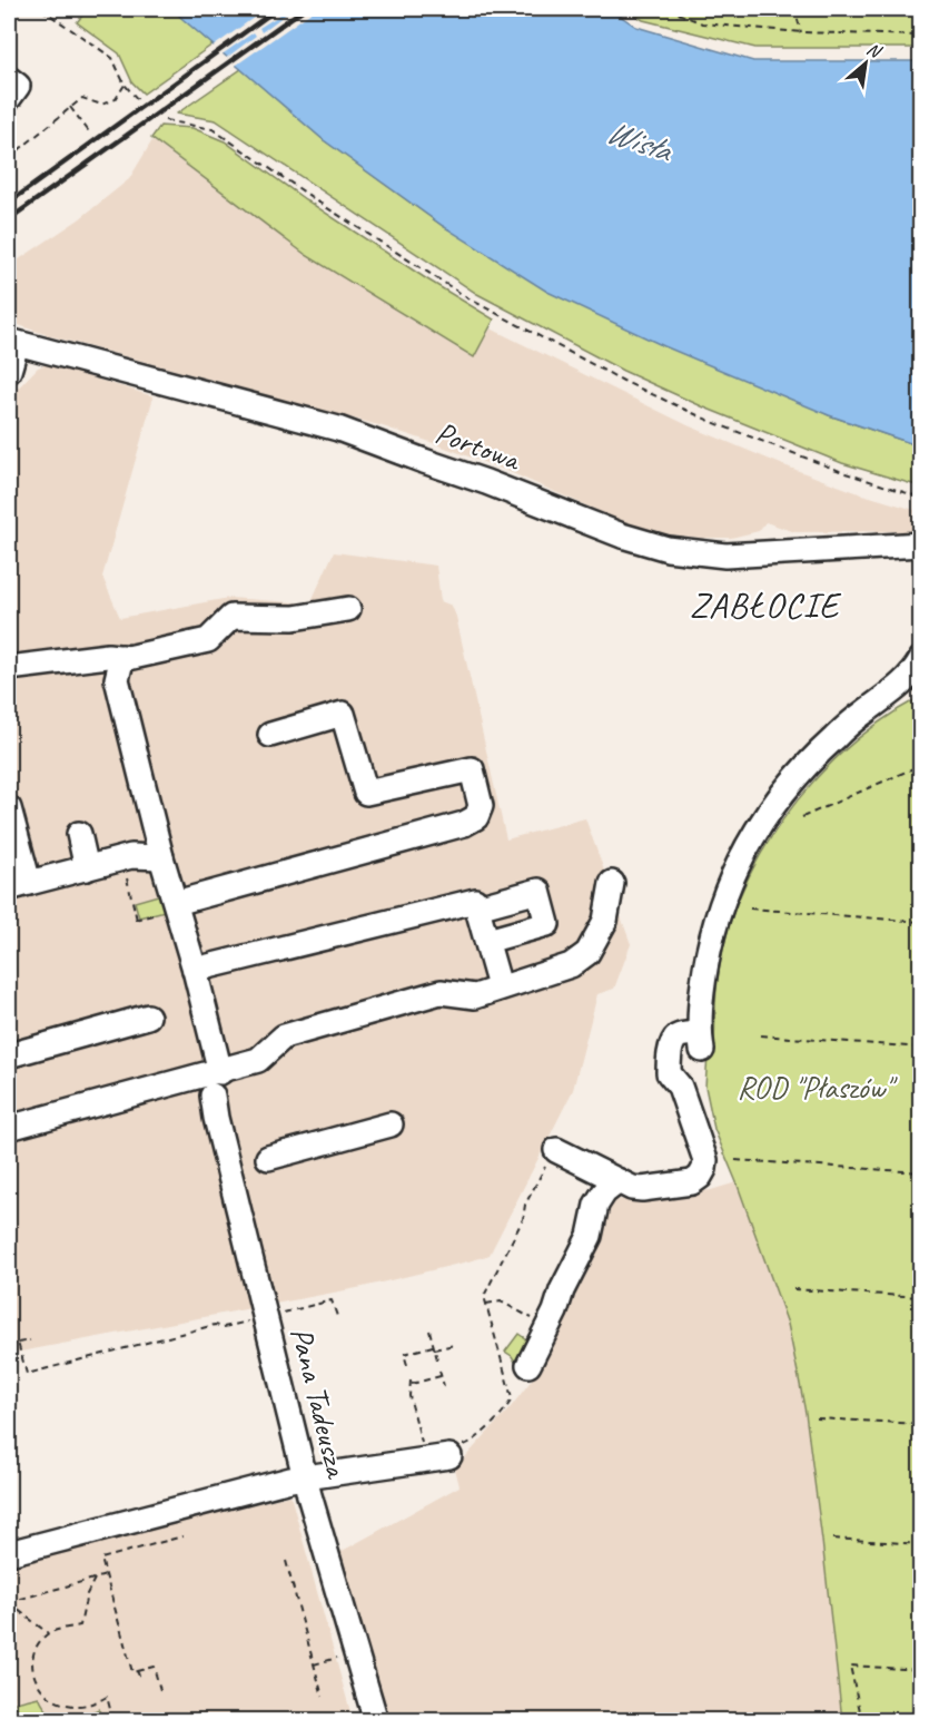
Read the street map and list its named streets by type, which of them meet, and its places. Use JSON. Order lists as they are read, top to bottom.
{
  "streets": {
    "street": ["Portowa", "Pana Tadeusza"]
  },
  "districts": ["ZABŁOCIE"],
  "water": ["Wisła"],
  "parks": ["ROD \"Płaszów\""],
  "north": "top right"
}
